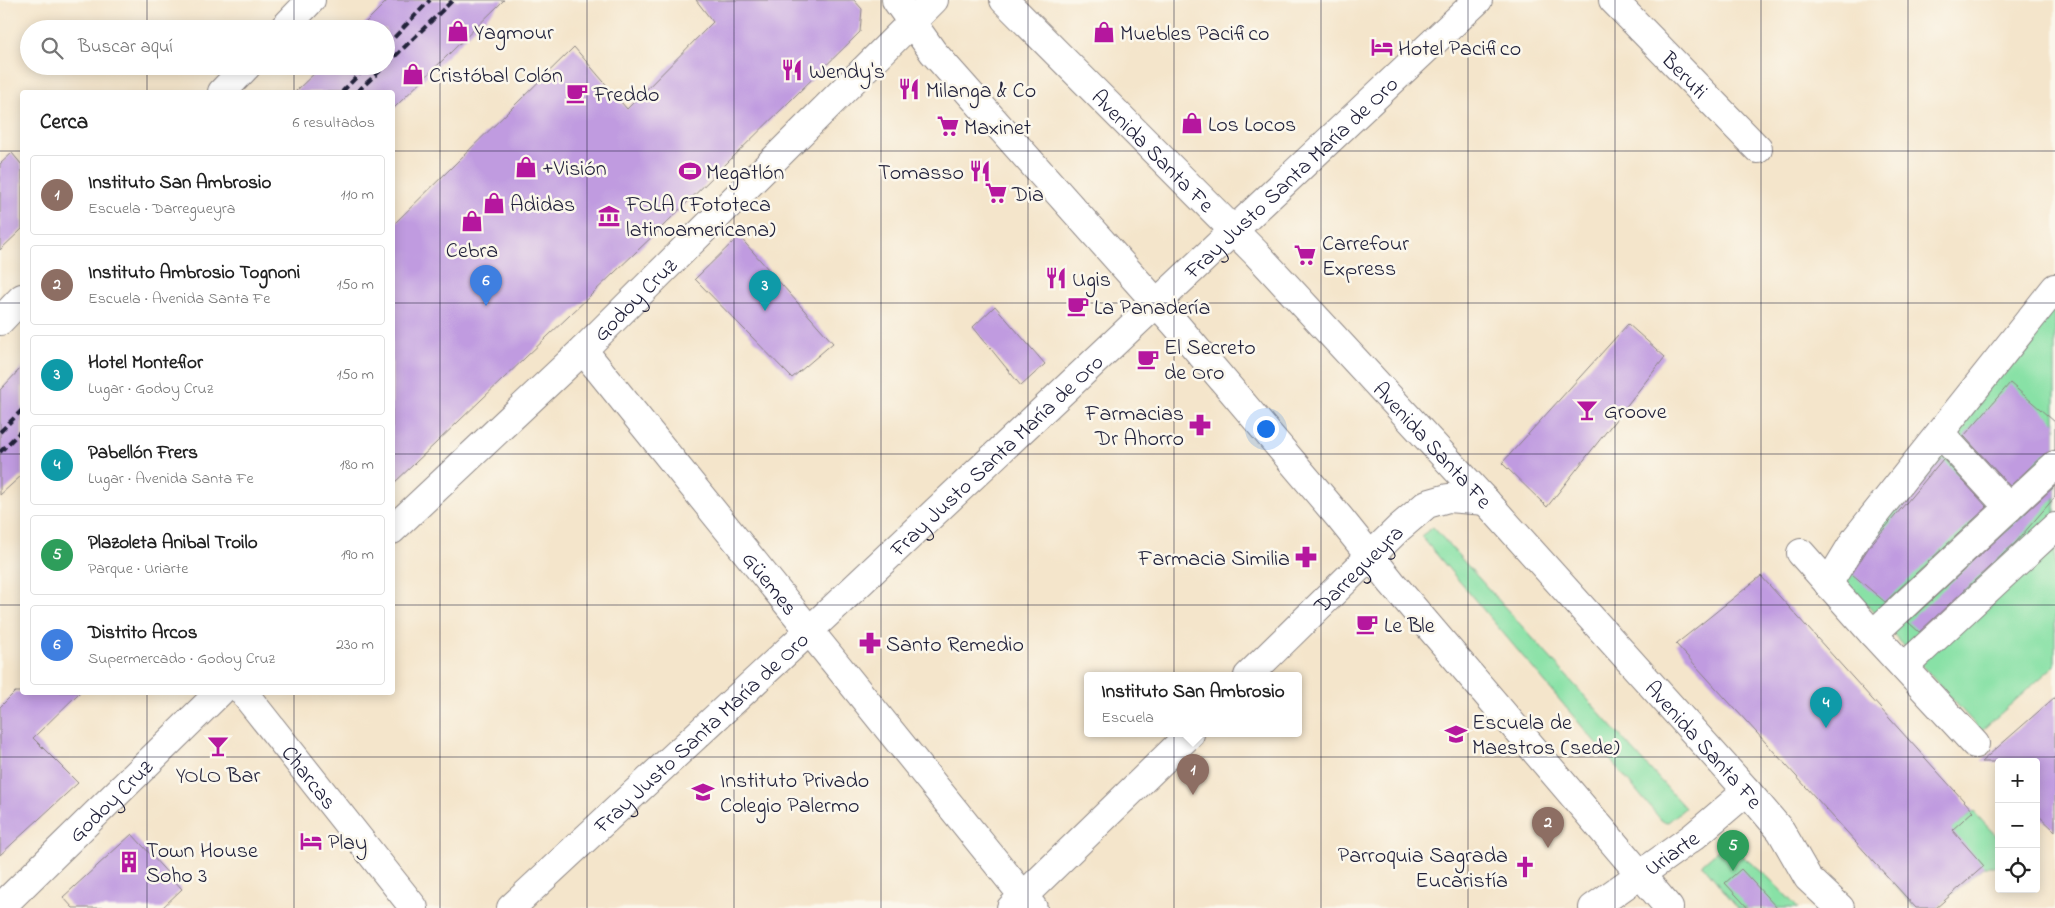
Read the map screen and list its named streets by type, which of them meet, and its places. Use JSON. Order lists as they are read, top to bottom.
{
  "streets": {
    "street": [
      "Beruti",
      "Avenida Santa Fe",
      "Fray Justo Santa María de Oro",
      "Godoy Cruz",
      "Darregueyra",
      "Güemes",
      "Charcas",
      "Uriarte"
    ]
  },
  "crossings": [
    ["Avenida Santa Fe", "Fray Justo Santa María de Oro"],
    ["Avenida Santa Fe", "Darregueyra"],
    ["Avenida Santa Fe", "Uriarte"],
    ["Fray Justo Santa María de Oro", "Güemes"],
    ["Godoy Cruz", "Güemes"]
  ],
  "places": {
    "shop": [
      "Yagmour",
      "Muebles Pacifico",
      "Cristóbal Colón",
      "Los Locos",
      "+Visión",
      "Adidas",
      "Cebra"
    ],
    "hotel": ["Hotel Pacifico", "Play"],
    "restaurant": [
      "Wendy's",
      "Milanga & Co",
      "Tomasso",
      "Ugis"
    ],
    "cafe": [
      "Freddo",
      "La Panadería",
      "El Secreto de Oro",
      "Le Ble"
    ],
    "supermarket": ["Maxinet", "Dia", "Carrefour Express"],
    "sports": ["Megatlón"],
    "museum": ["FOLA (Fototeca latinoamericana)"],
    "bar": ["Groove", "YOLO Bar"],
    "pharmacy": ["Farmacias Dr Ahorro", "Farmacia Similia", "Santo Remedio"],
    "school or university": ["Escuela de Maestros (sede)", "Instituto Privado Colegio Palermo"],
    "building": ["Town House Soho 3"],
    "church": ["Parroquia Sagrada Eucaristía"]
  },
  "page": {
    "search": "Buscar aquí",
    "heading": ["Cerca", "6 resultados"],
    "list": [
      {
        "mark": "1",
        "name": "Instituto San Ambrosio",
        "note": "Escuela · Darregueyra",
        "value": "110 m"
      },
      {
        "mark": "2",
        "name": "Instituto Ambrosio Tognoni",
        "note": "Escuela · Avenida Santa Fe",
        "value": "150 m"
      },
      {
        "mark": "3",
        "name": "Hotel Monteflor",
        "note": "Lugar · Godoy Cruz",
        "value": "150 m"
      },
      {
        "mark": "4",
        "name": "Pabellón Frers",
        "note": "Lugar · Avenida Santa Fe",
        "value": "180 m"
      },
      {
        "mark": "5",
        "name": "Plazoleta Anibal Troilo",
        "note": "Parque · Uriarte",
        "value": "190 m"
      },
      {
        "mark": "6",
        "name": "Distrito Arcos",
        "note": "Supermercado · Godoy Cruz",
        "value": "230 m"
      }
    ],
    "pins": [
      "6",
      "3",
      "4",
      "1",
      "2",
      "5"
    ],
    "popup": ["Instituto San Ambrosio", "Escuela"],
    "map_buttons": ["+", "−"]
  }
}
